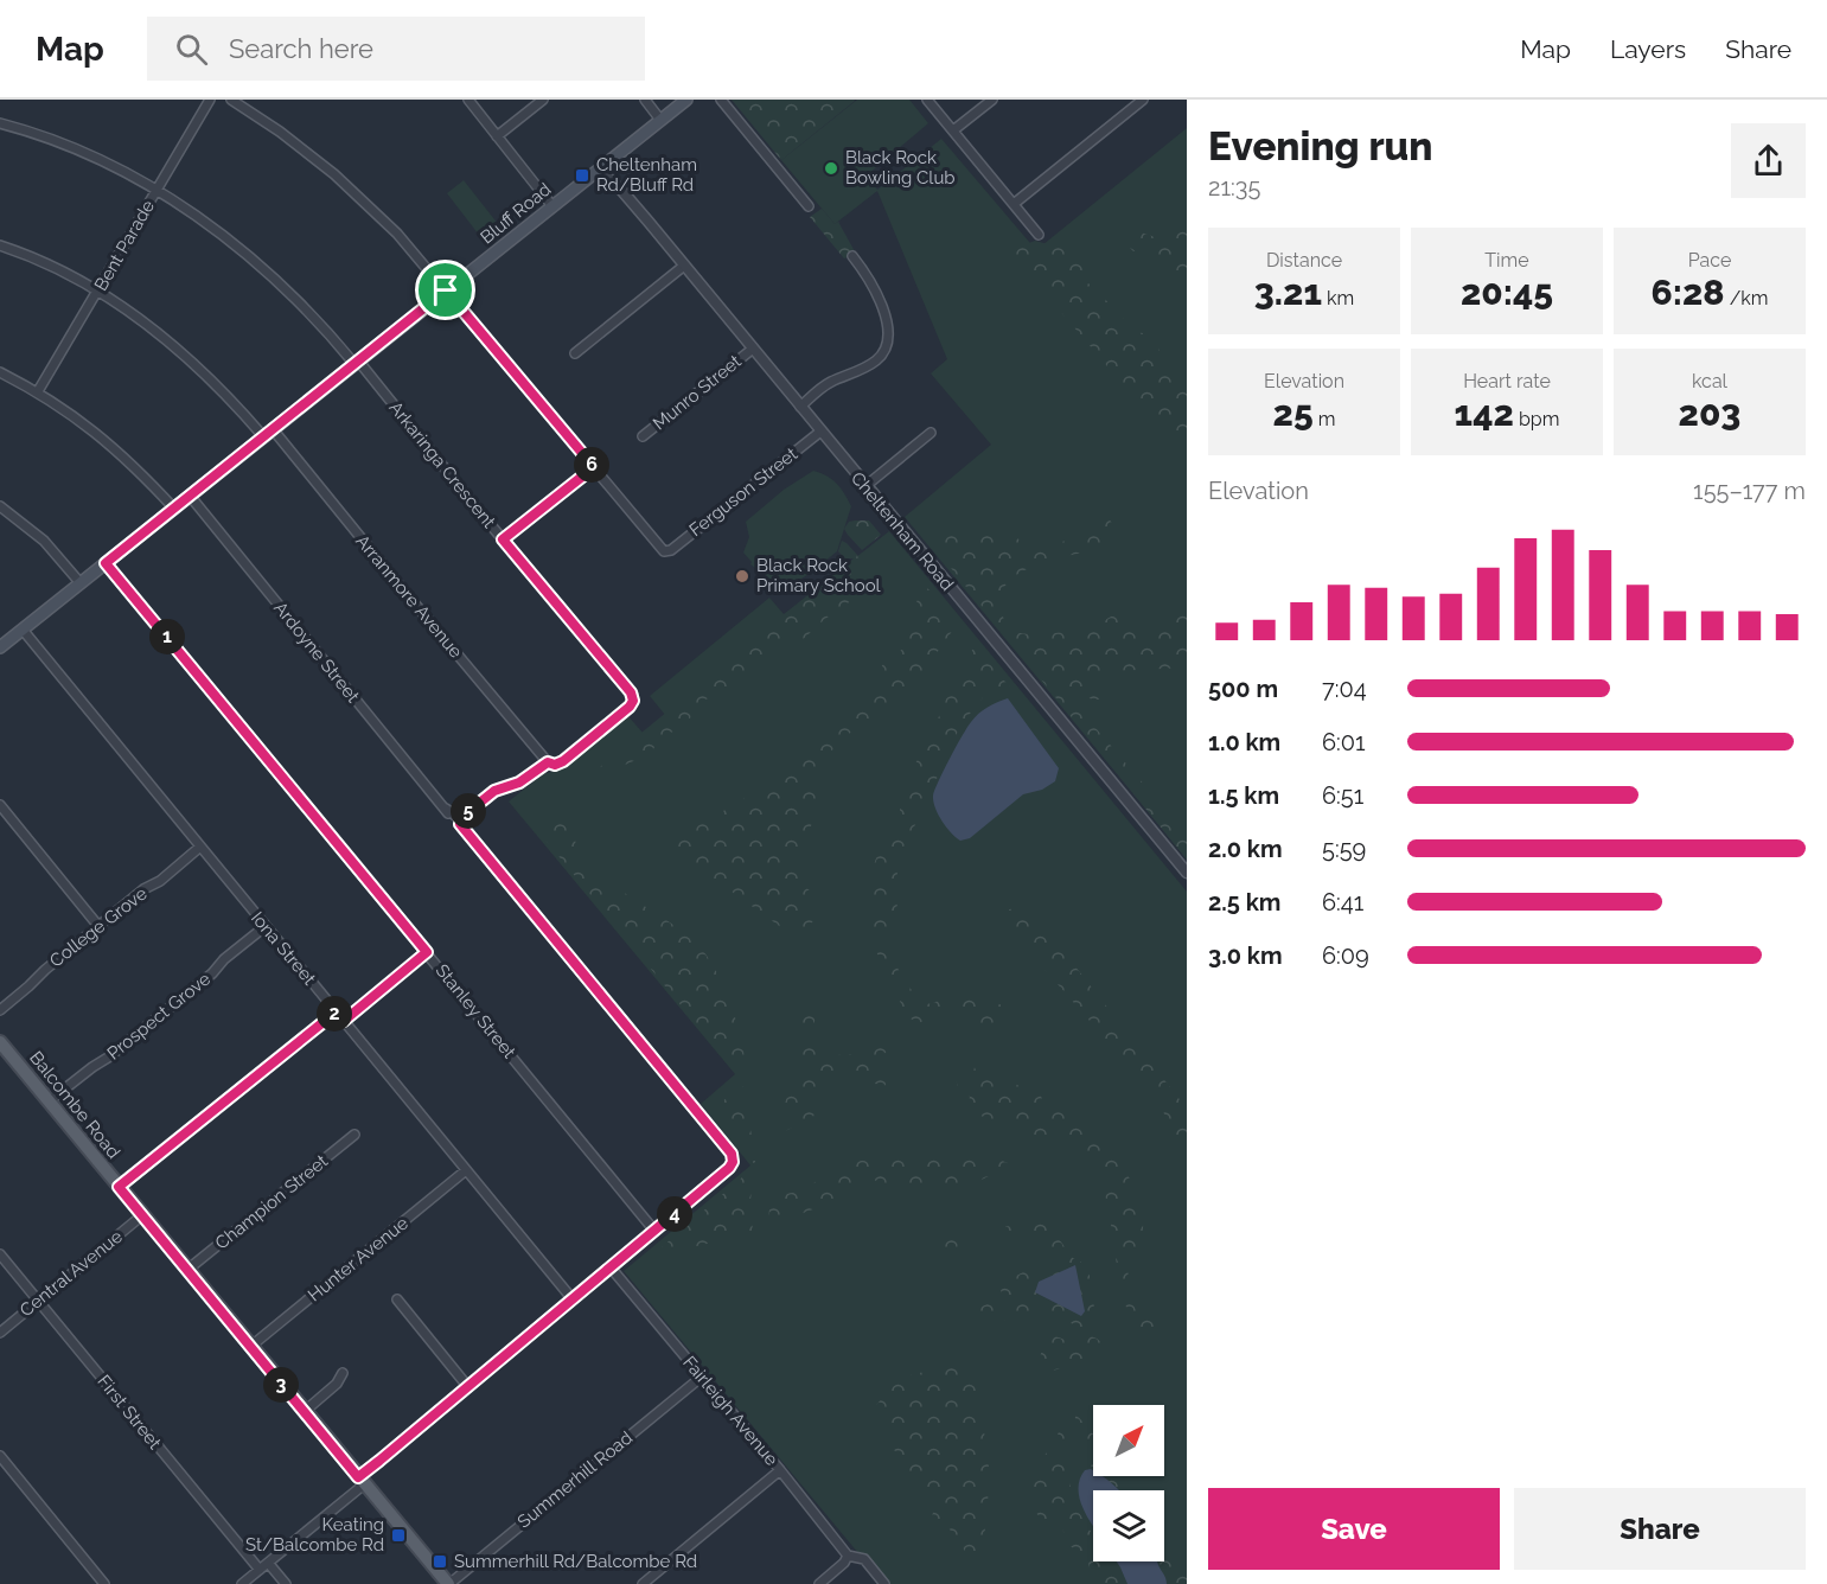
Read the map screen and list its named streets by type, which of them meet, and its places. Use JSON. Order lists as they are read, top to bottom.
{
  "streets": {
    "main road": ["Bluff Road", "Balcombe Road"],
    "street": [
      "Bent Parade",
      "Munro Street",
      "Arkaringa Crescent",
      "Ferguson Street",
      "Cheltenham Road",
      "Arranmore Avenue",
      "Ardoyne Street",
      "College Grove",
      "Iona Street",
      "Stanley Street",
      "Prospect Grove",
      "Champion Street",
      "Hunter Avenue",
      "Central Avenue",
      "Fairleigh Avenue",
      "First Street",
      "Summerhill Road"
    ]
  },
  "crossings": [
    ["Bluff Road", "Arkaringa Crescent"],
    ["Bluff Road", "Cheltenham Road"],
    ["Bluff Road", "Arranmore Avenue"],
    ["Bluff Road", "Ardoyne Street"],
    ["Bluff Road", "Iona Street"],
    ["Bluff Road", "Stanley Street"],
    ["Bent Parade", "Arkaringa Crescent"],
    ["Bent Parade", "Arranmore Avenue"],
    ["Munro Street", "Cheltenham Road"],
    ["Arkaringa Crescent", "Arranmore Avenue"],
    ["Ferguson Street", "Cheltenham Road"],
    ["Ardoyne Street", "Stanley Street"],
    ["College Grove", "Iona Street"],
    ["Iona Street", "Prospect Grove"],
    ["Iona Street", "Hunter Avenue"],
    ["Prospect Grove", "Balcombe Road"],
    ["Balcombe Road", "Champion Street"],
    ["Balcombe Road", "Hunter Avenue"],
    ["Balcombe Road", "Central Avenue"],
    ["Balcombe Road", "Summerhill Road"],
    ["Central Avenue", "First Street"],
    ["Fairleigh Avenue", "Summerhill Road"]
  ],
  "places": {
    "other": ["Black Rock Bowling Club", "Black Rock Primary School"],
    "transit": ["Cheltenham Rd/Bluff Rd", "Keating St/Balcombe Rd", "Summerhill Rd/Balcombe Rd"]
  },
  "north": "top right",
  "page": {
    "header": "Map",
    "search": "Search here",
    "nav": ["Map", "Layers", "Share"],
    "heading": ["Evening run", "21:35"],
    "stats": [
      ["Distance", "3.21 km"],
      ["Time", "20:45"],
      ["Pace", "6:28 /km"],
      ["Elevation", "25 m"],
      ["Heart rate", "142 bpm"],
      ["kcal", "203"]
    ],
    "pins": [
      "6",
      "1",
      "5",
      "2",
      "4",
      "3"
    ],
    "chart": ["Elevation", "155–177 m"],
    "list": [
      {
        "name": "500 m",
        "note": "7:04"
      },
      {
        "name": "1.0 km",
        "note": "6:01"
      },
      {
        "name": "1.5 km",
        "note": "6:51"
      },
      {
        "name": "2.0 km",
        "note": "5:59"
      },
      {
        "name": "2.5 km",
        "note": "6:41"
      },
      {
        "name": "3.0 km",
        "note": "6:09"
      }
    ],
    "buttons": ["Save", "Share"]
  }
}
